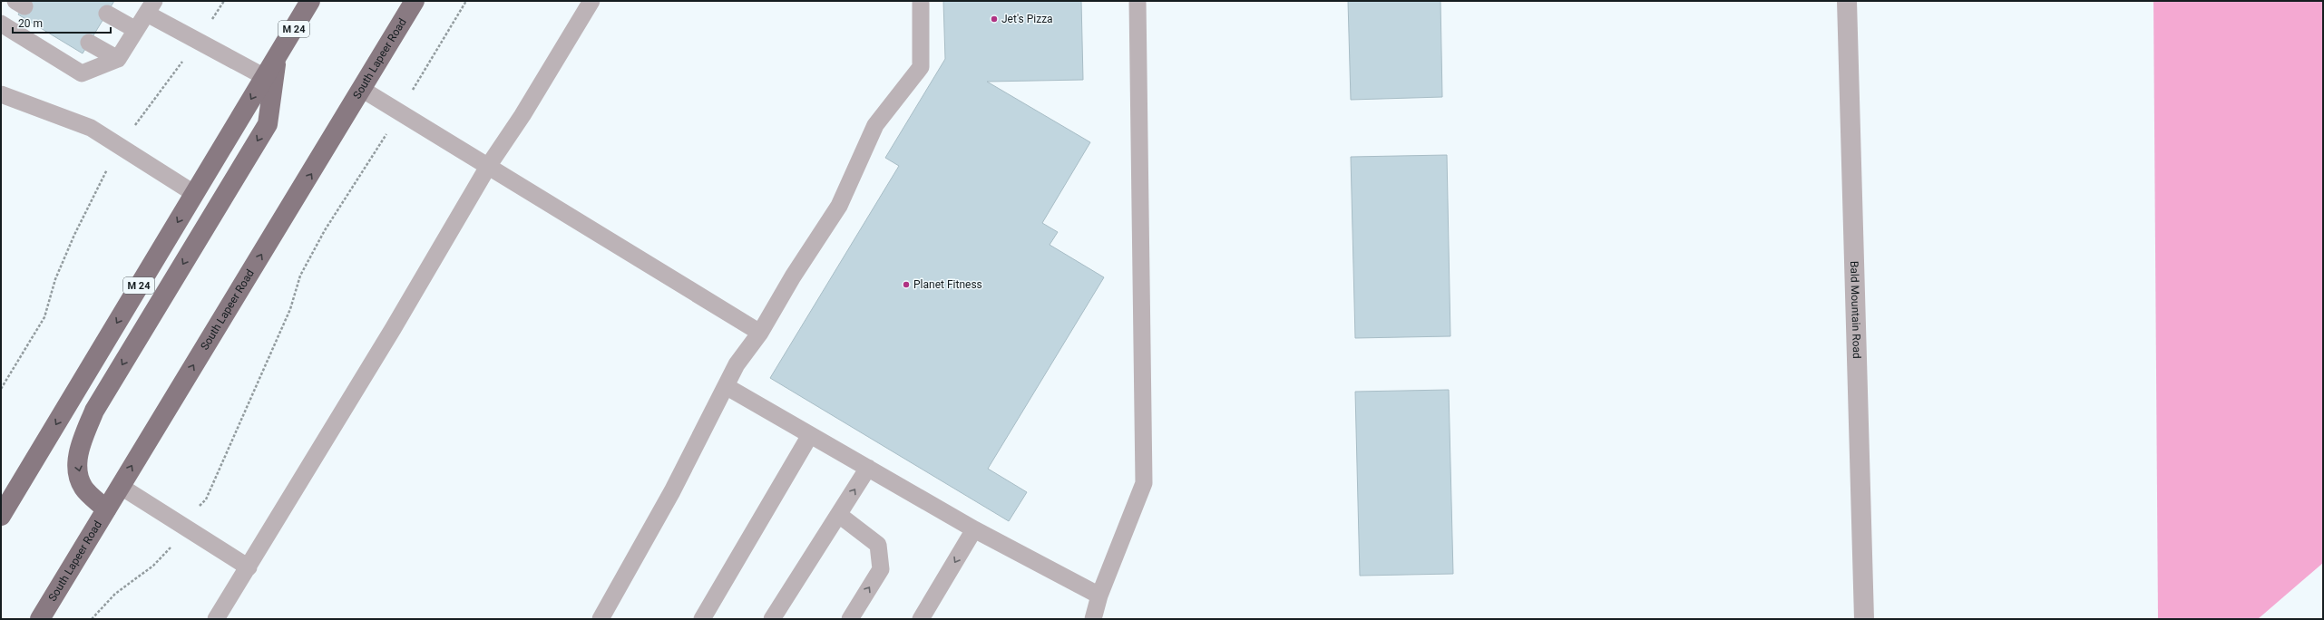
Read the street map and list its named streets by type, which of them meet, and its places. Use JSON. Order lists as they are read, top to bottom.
{
  "streets": {
    "main road": ["M 24", "South Lapeer Road"],
    "street": ["Bald Mountain Road"]
  },
  "places": ["Jet's Pizza", "Planet Fitness"],
  "scale_bar": "20 m"
}
